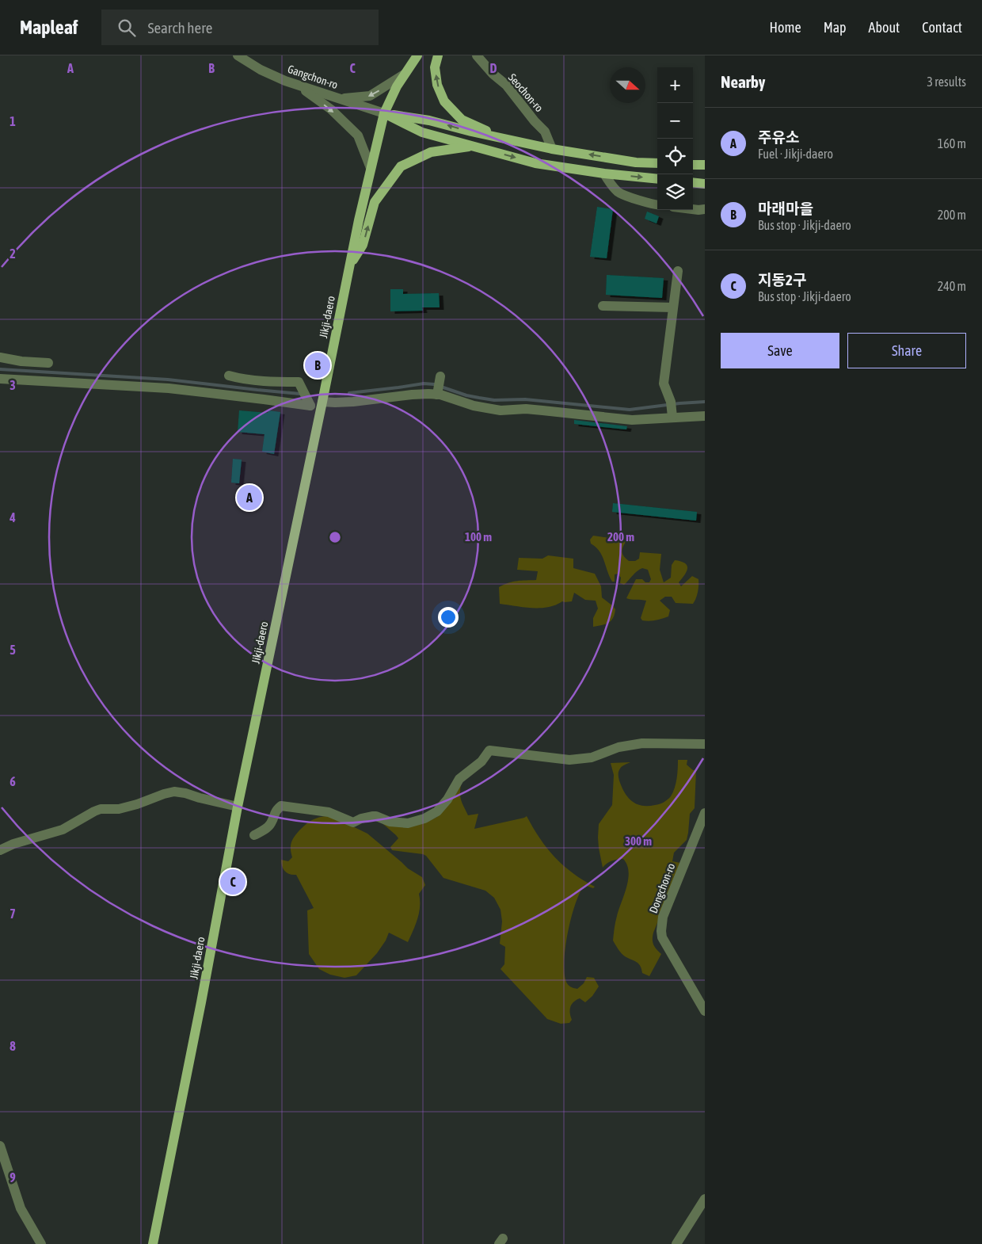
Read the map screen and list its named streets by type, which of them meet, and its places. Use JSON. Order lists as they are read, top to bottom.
{
  "streets": {
    "main road": ["Jikji-daero"],
    "street": ["Gangchon-ro", "Seochon-ro", "Dongchon-ro"]
  },
  "crossings": [
    ["Gangchon-ro", "Jikji-daero"]
  ],
  "north": "right",
  "page": {
    "header": "Mapleaf",
    "search": "Search here",
    "nav": [
      "Home",
      "Map",
      "About",
      "Contact"
    ],
    "heading": ["Nearby", "3 results"],
    "map_buttons": ["+", "−"],
    "list": [
      {
        "mark": "A",
        "name": "주유소",
        "note": "Fuel · Jikji-daero",
        "value": "160 m"
      },
      {
        "mark": "B",
        "name": "마래마을",
        "note": "Bus stop · Jikji-daero",
        "value": "200 m"
      },
      {
        "mark": "C",
        "name": "지동2구",
        "note": "Bus stop · Jikji-daero",
        "value": "240 m"
      }
    ],
    "buttons": ["Save", "Share"],
    "pins": ["B", "A", "C"]
  },
  "grid": {
    "columns": [
      "A",
      "B",
      "C",
      "D"
    ],
    "rows": [
      "1",
      "2",
      "3",
      "4",
      "5",
      "6",
      "7",
      "8",
      "9"
    ]
  },
  "rings": ["100 m", "200 m", "300 m"]
}
